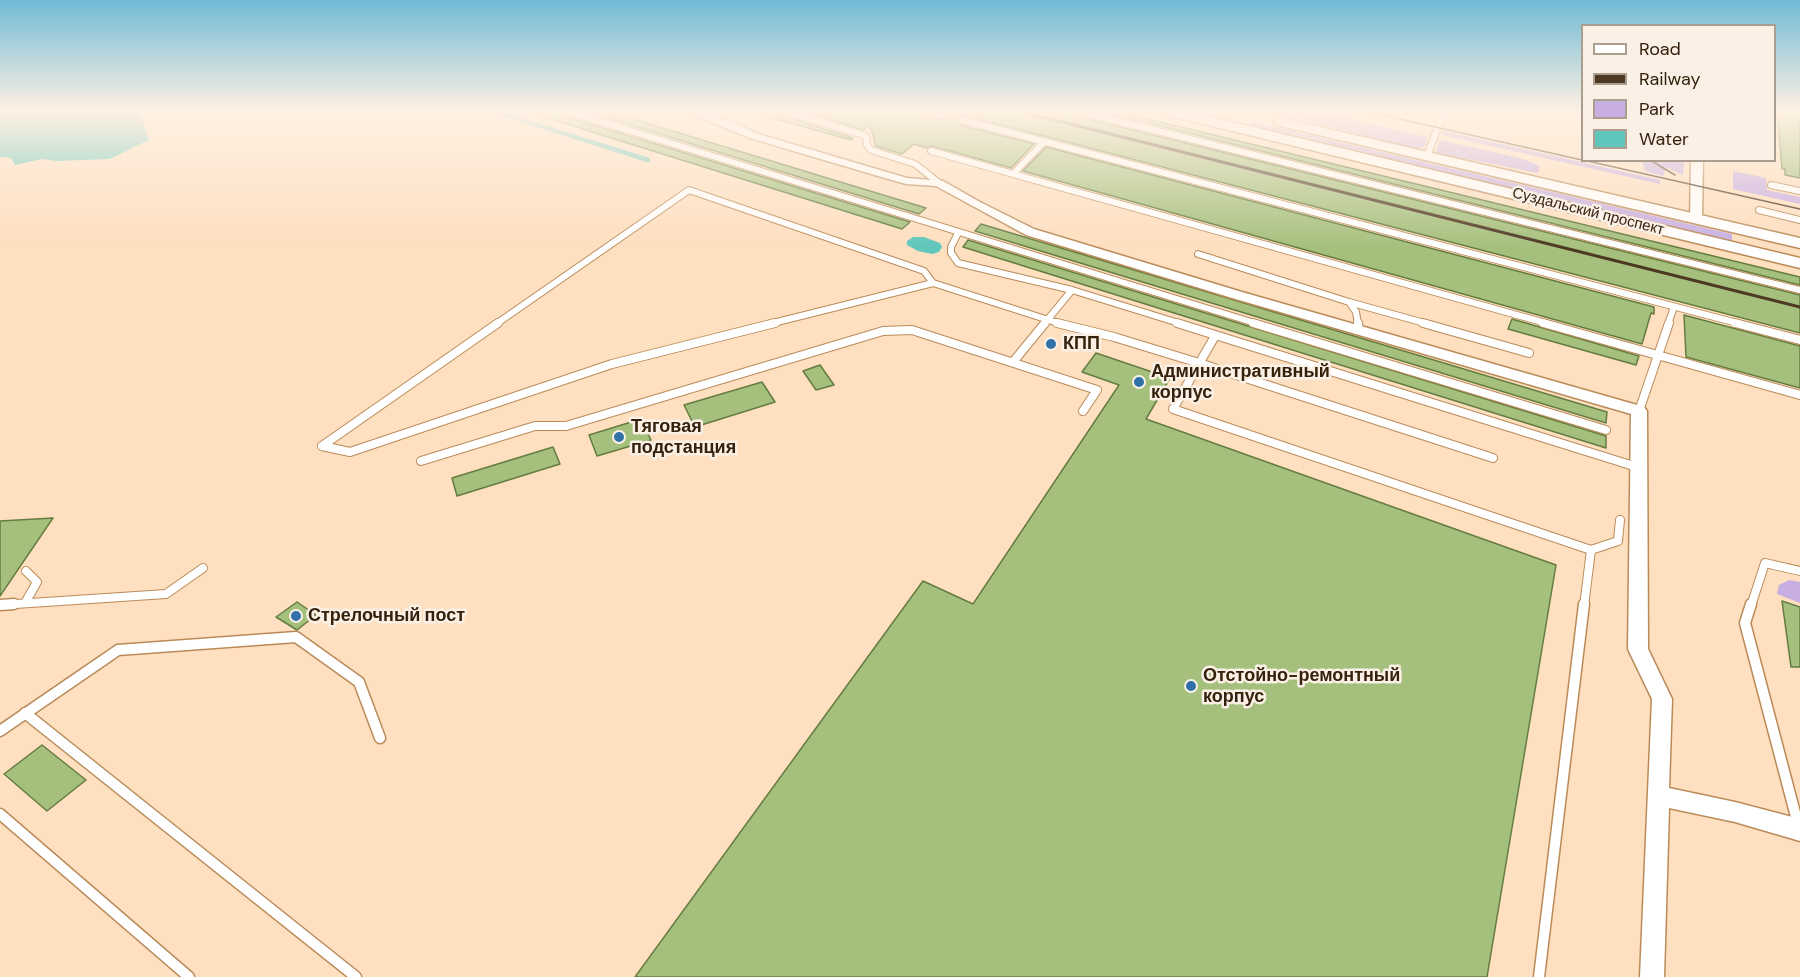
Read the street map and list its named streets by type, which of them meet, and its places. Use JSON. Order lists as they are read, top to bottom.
{
  "streets": {
    "main road": ["Суздальский проспект"]
  },
  "places": [
    "КПП",
    "Административный корпус",
    "Тяговая подстанция",
    "Стрелочный пост",
    "Отстойно-ремонтный корпус"
  ],
  "legend": [
    "Road",
    "Railway",
    "Park",
    "Water"
  ]
}
